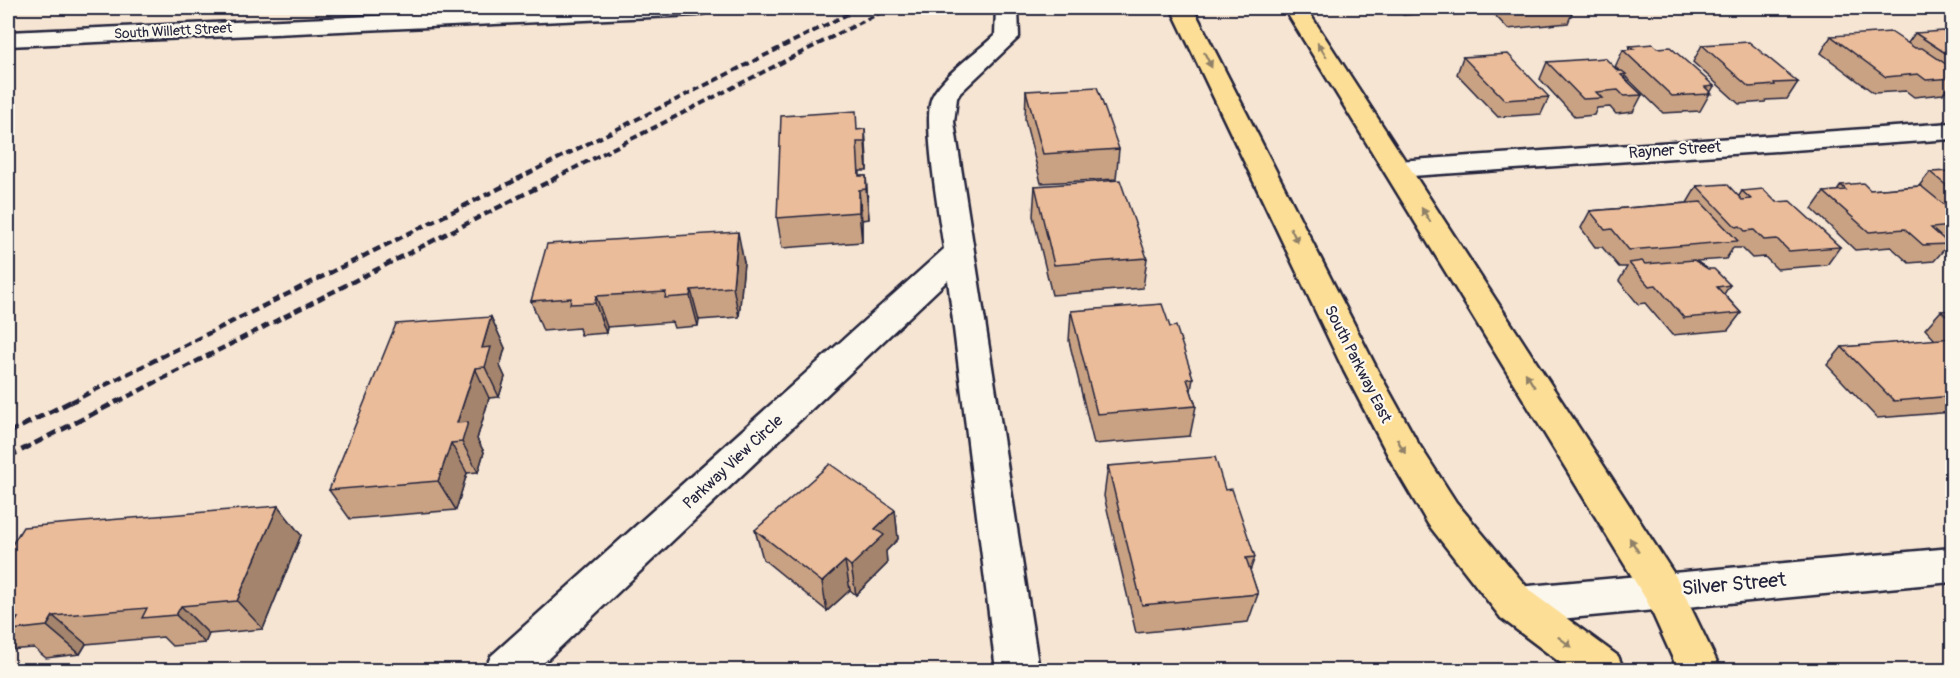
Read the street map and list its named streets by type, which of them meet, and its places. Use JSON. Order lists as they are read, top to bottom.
{
  "streets": {
    "main road": ["South Parkway East"],
    "street": [
      "South Willett Street",
      "Rayner Street",
      "Parkway View Circle",
      "Silver Street"
    ]
  },
  "crossings": [
    ["South Parkway East", "Silver Street"]
  ]
}
